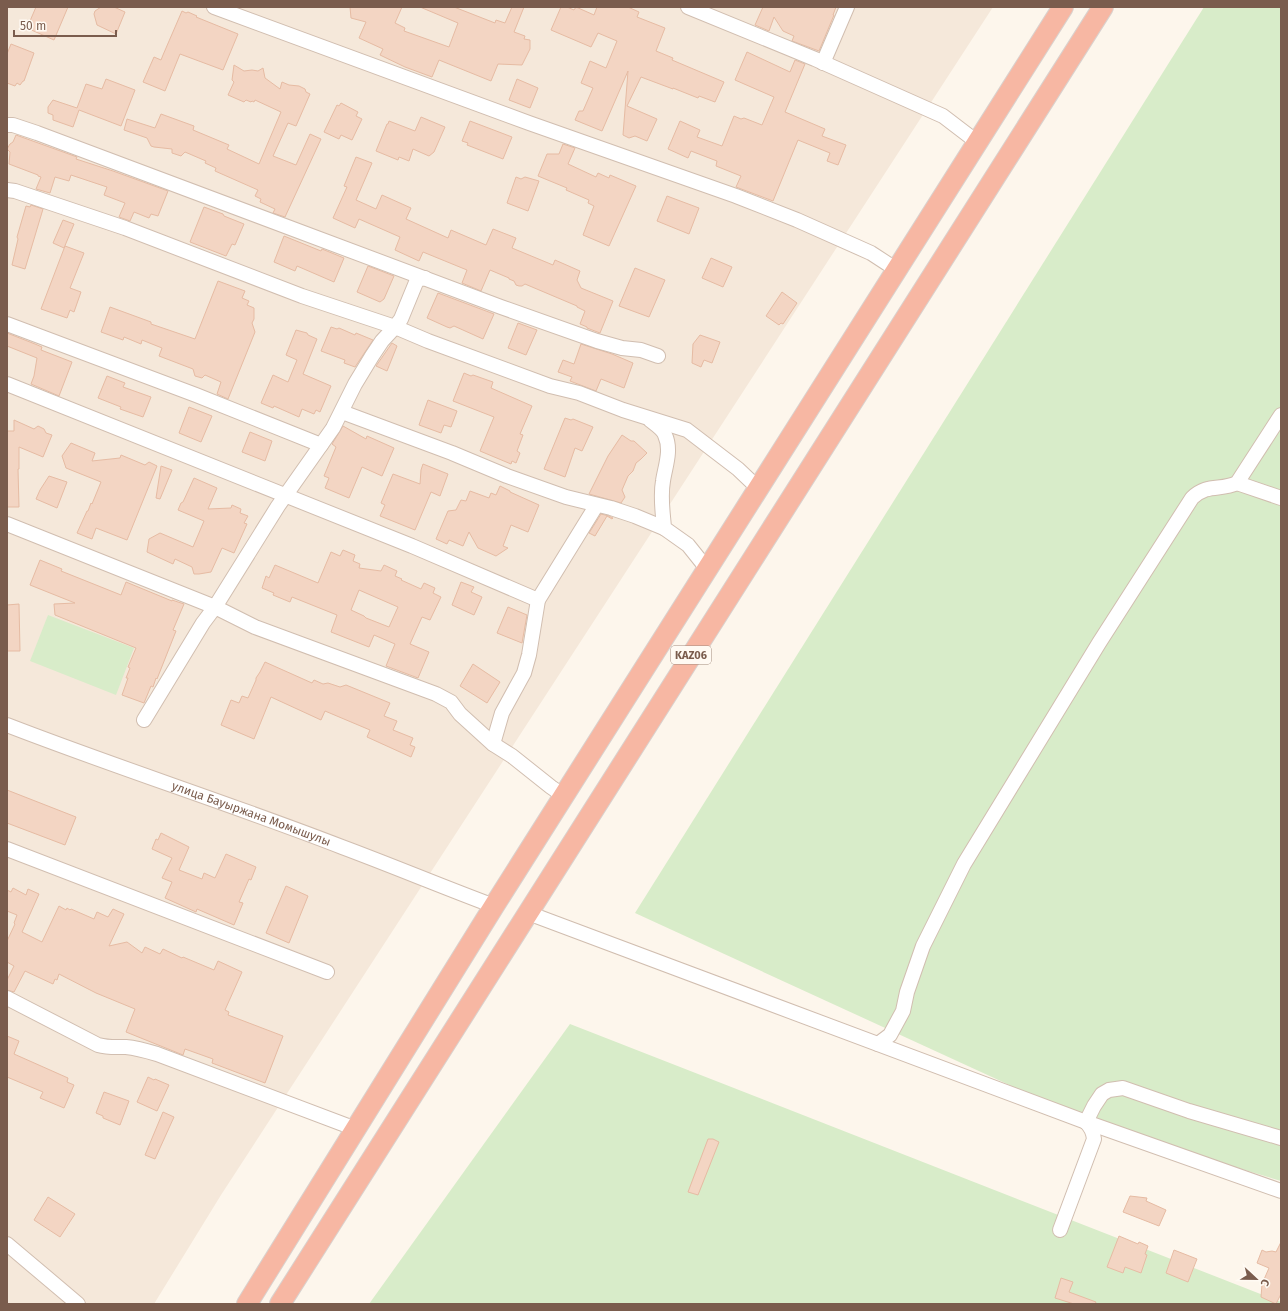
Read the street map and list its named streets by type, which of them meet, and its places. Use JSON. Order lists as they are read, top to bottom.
{
  "streets": {
    "highway": ["KАZ06"],
    "street": ["улица Бауыржана Момышулы"]
  },
  "crossings": [
    ["KАZ06", "улица Бауыржана Момышулы"]
  ],
  "scale_bar": "50 m",
  "north": "right"
}
